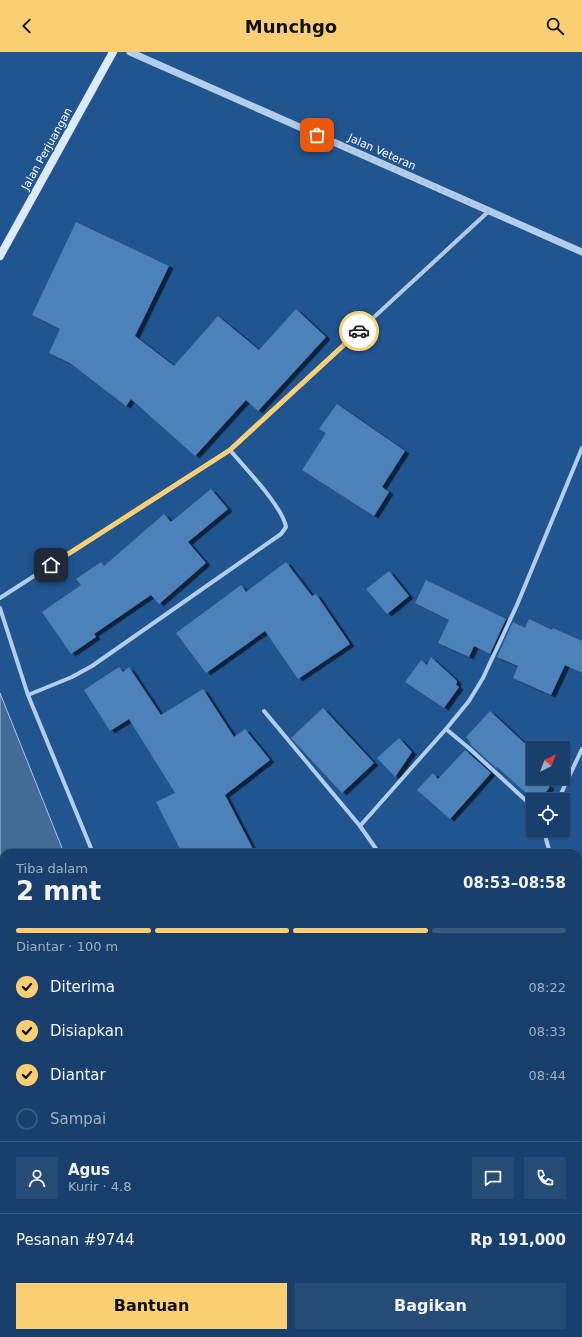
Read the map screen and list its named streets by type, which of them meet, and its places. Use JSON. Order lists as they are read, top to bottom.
{
  "streets": {
    "main road": ["Jalan Perjuangan"],
    "street": ["Jalan Veteran"]
  },
  "north": "top right",
  "page": {
    "header": "Munchgo",
    "heading": ["2 mnt", "Tiba dalam", "08:53–08:58"],
    "panel": [
      "Agus",
      "Kurir · 4.8",
      "Pesanan #9744",
      "Rp 191,000"
    ],
    "bar": "Diantar · 100 m",
    "list": [
      ["Diterima", "08:22"],
      ["Disiapkan", "08:33"],
      ["Diantar", "08:44"],
      "Sampai"
    ],
    "buttons": ["Bantuan", "Bagikan"]
  }
}
